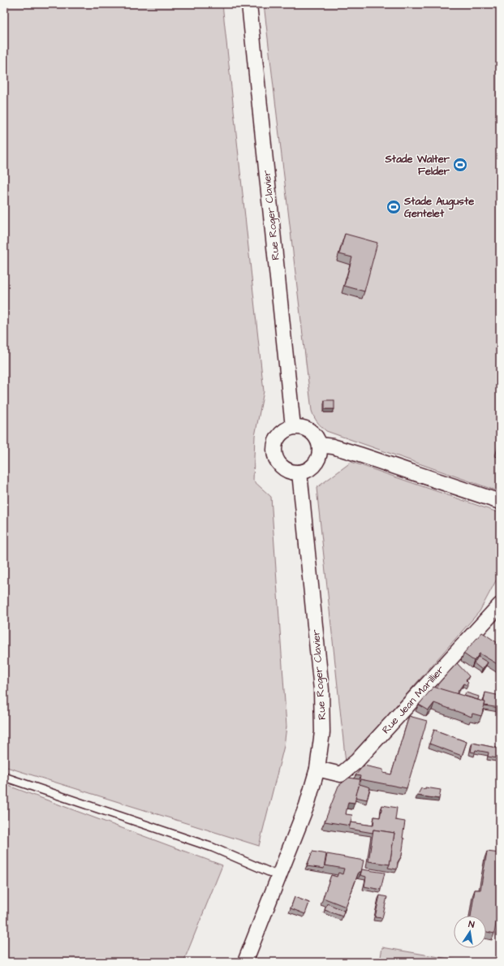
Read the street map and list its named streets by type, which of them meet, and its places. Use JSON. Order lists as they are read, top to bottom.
{
  "streets": {
    "street": ["Rue Roger Clavier", "Rue Jean Marillier"]
  },
  "crossings": [
    ["Rue Roger Clavier", "Rue Jean Marillier"]
  ],
  "places": {
    "sports": ["Stade Walter Felder", "Stade Auguste Gentelet"]
  },
  "north": "top"
}
